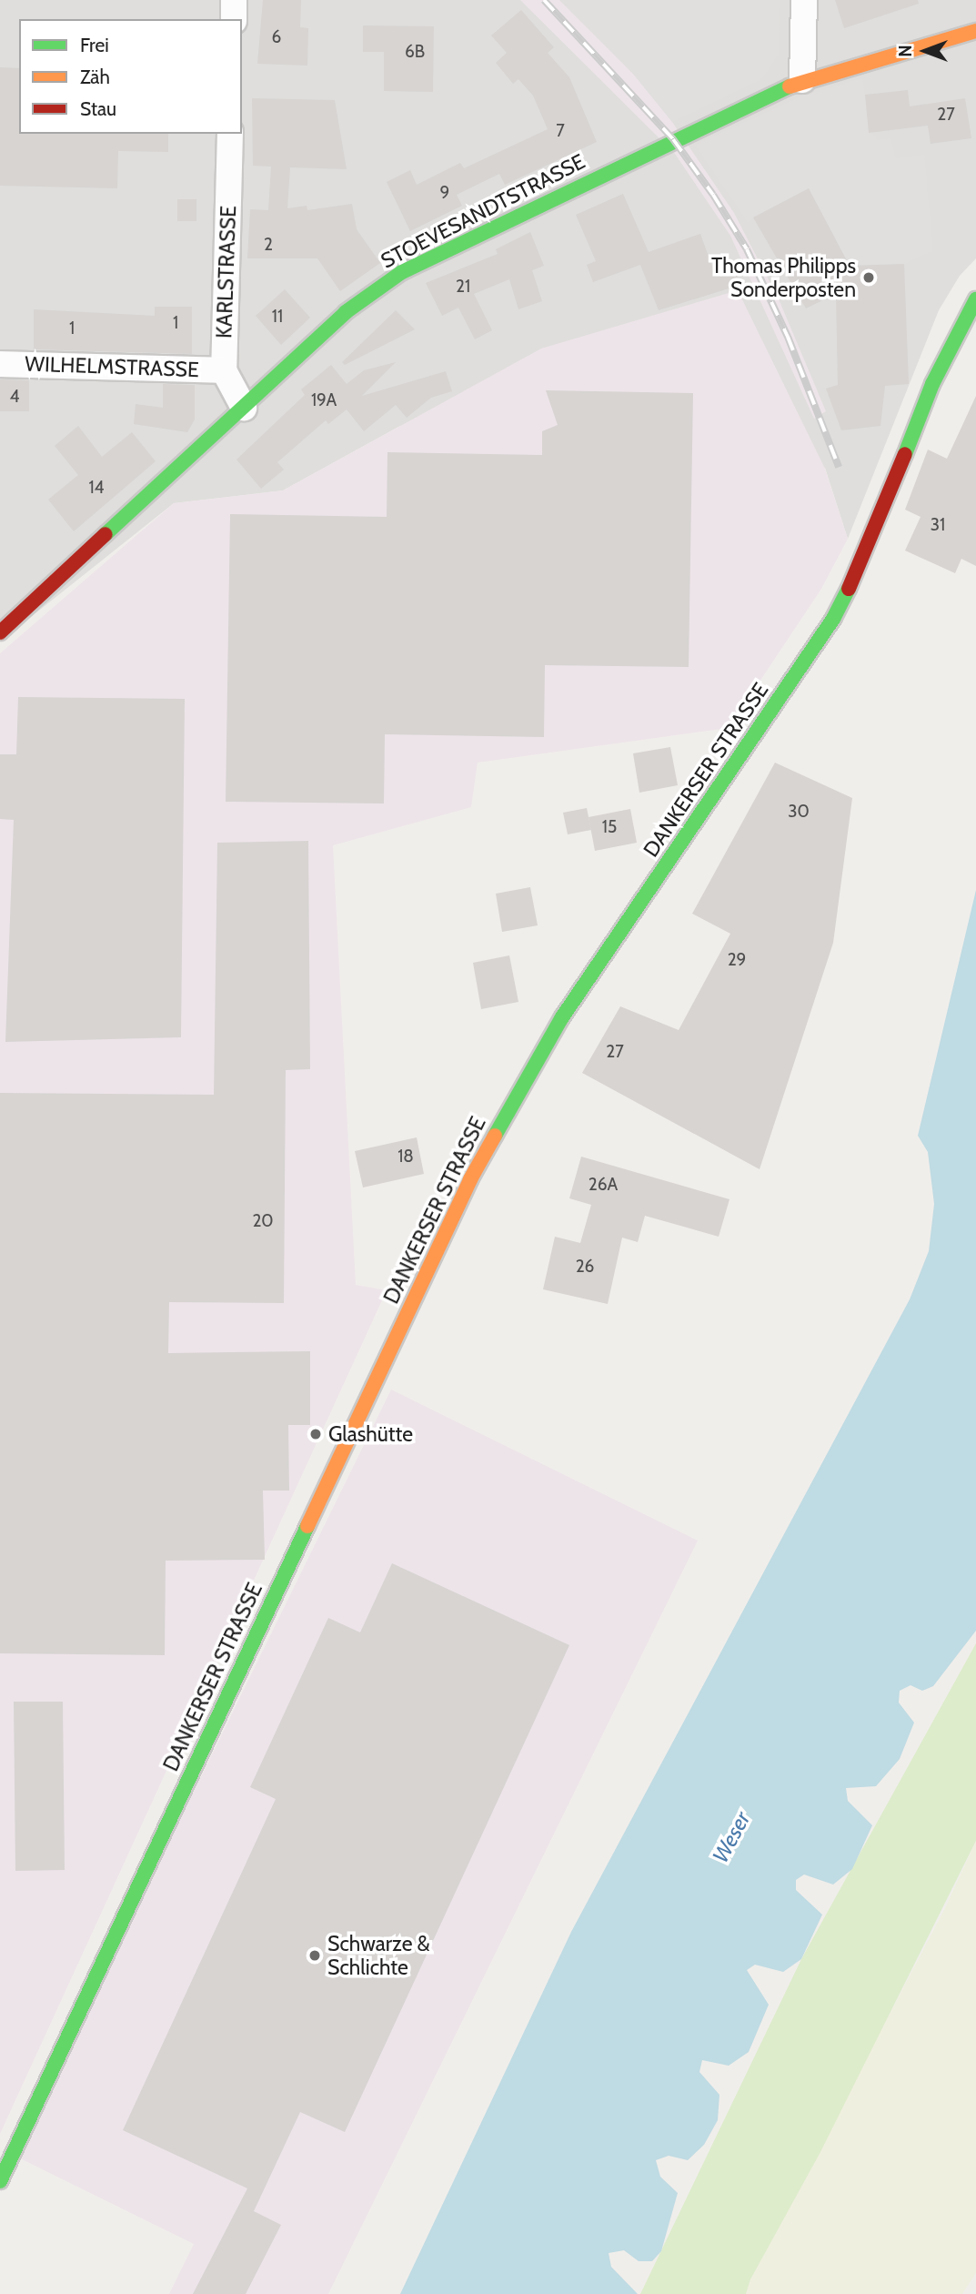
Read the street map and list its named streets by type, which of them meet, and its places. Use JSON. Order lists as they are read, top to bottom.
{
  "streets": {
    "main road": ["STOEVESANDTSTRASSE", "DANKERSER STRASSE"],
    "street": ["KARLSTRASSE", "WILHELMSTRASSE"]
  },
  "crossings": [
    ["STOEVESANDTSTRASSE", "KARLSTRASSE"],
    ["KARLSTRASSE", "WILHELMSTRASSE"]
  ],
  "water": ["Weser"],
  "places": ["Thomas Philipps Sonderposten", "Glashütte", "Schwarze & Schlichte"],
  "house_numbers": [
    "6",
    "6B",
    "27",
    "7",
    "9",
    "2",
    "21",
    "11",
    "1",
    "1",
    "4",
    "19A",
    "14",
    "31",
    "30",
    "15",
    "29",
    "27",
    "18",
    "26A",
    "20",
    "26"
  ],
  "legend": ["Frei", "Zäh", "Stau"],
  "north": "left"
}
